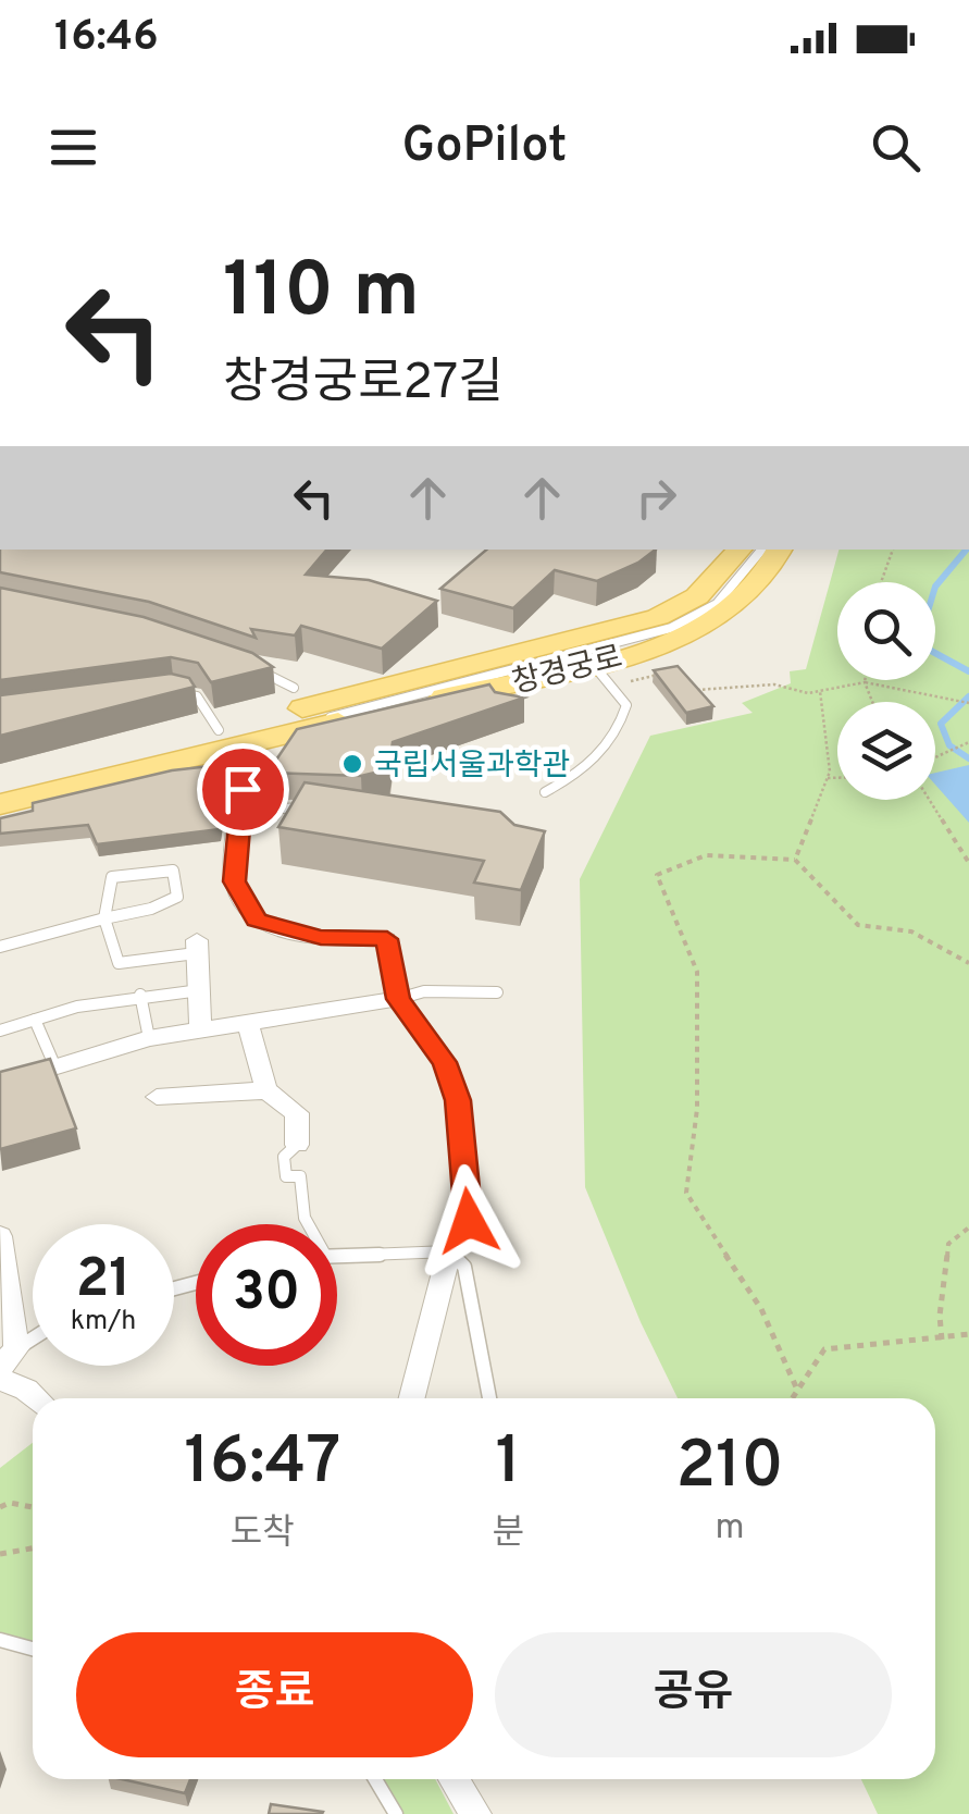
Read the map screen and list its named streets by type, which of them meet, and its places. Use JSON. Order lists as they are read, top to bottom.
{
  "streets": {
    "main road": ["창경궁로"]
  },
  "places": ["국립서울과학관"],
  "page": {
    "status": "16:46",
    "header": "GoPilot",
    "turn": ["110 m", "창경궁로27길"],
    "speed": "21 km/h",
    "limit": "30",
    "eta": [
      "16:47",
      "도착",
      "1",
      "분",
      "210",
      "m"
    ],
    "buttons": ["종료", "공유"]
  }
}
